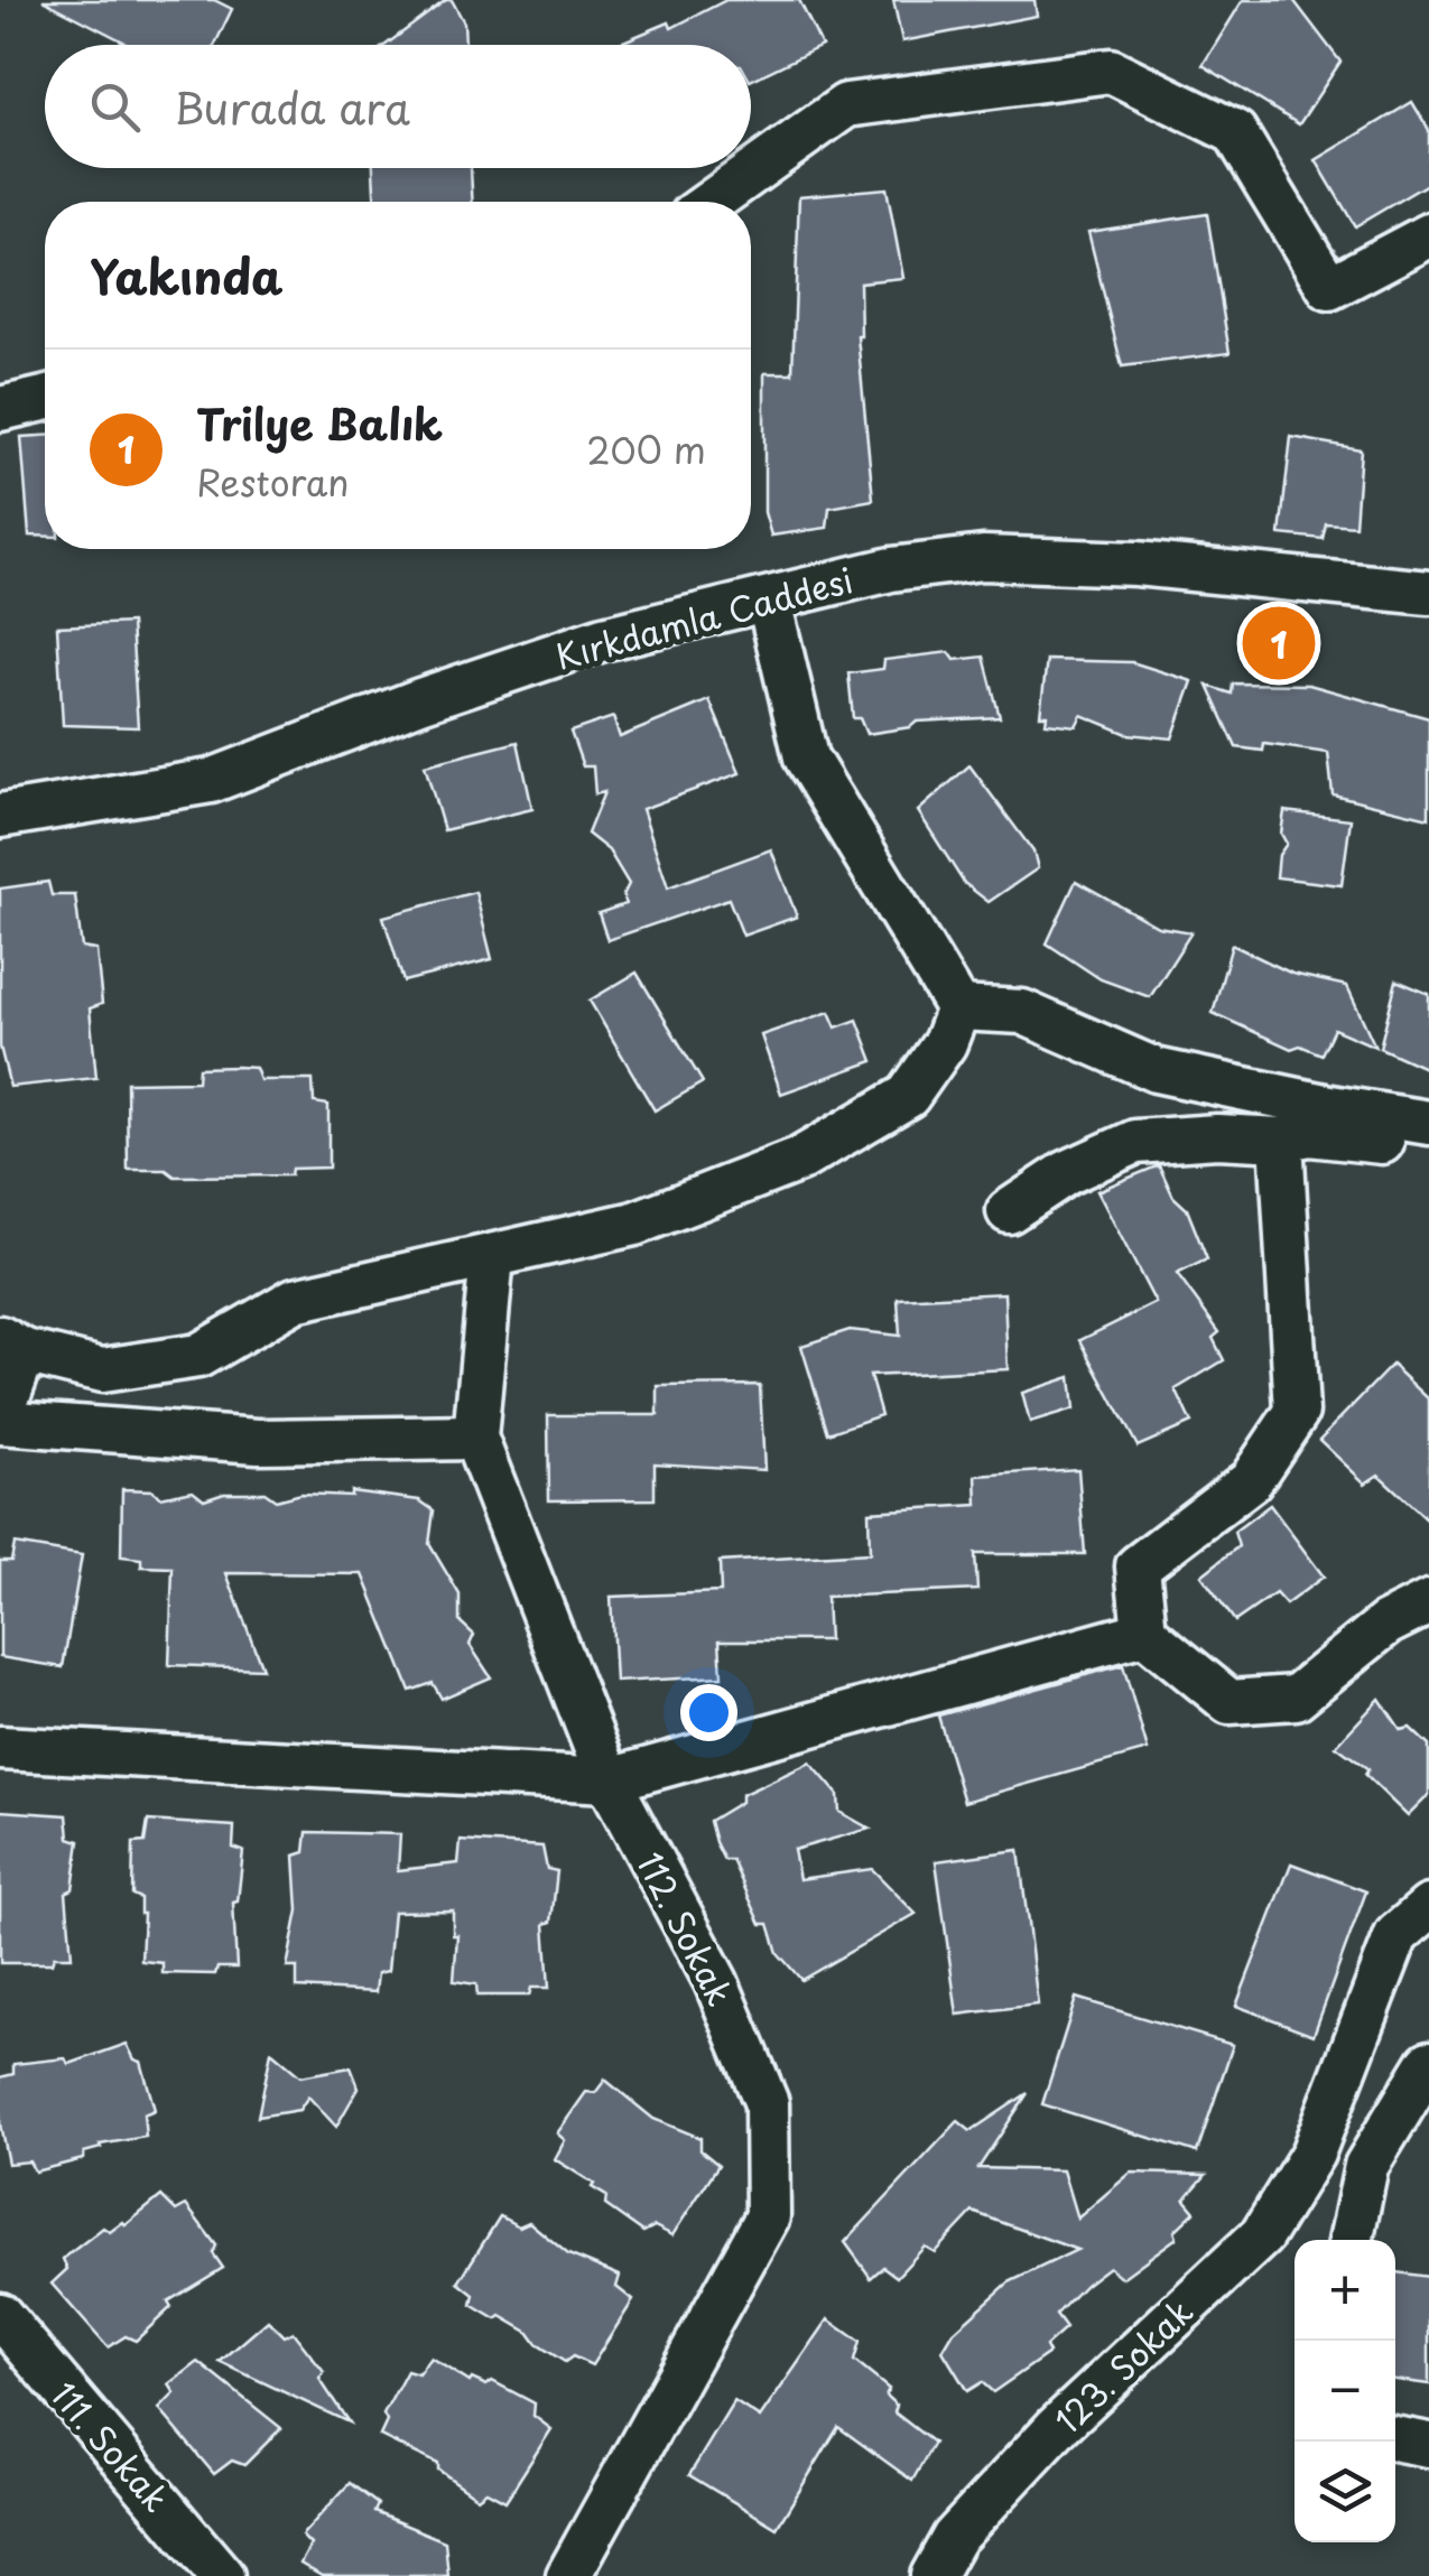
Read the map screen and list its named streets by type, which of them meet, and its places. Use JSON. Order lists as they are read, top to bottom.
{
  "streets": {
    "street": [
      "Kırkdamla Caddesi",
      "112. Sokak",
      "123. Sokak",
      "111. Sokak"
    ]
  },
  "page": {
    "search": "Burada ara",
    "heading": "Yakında",
    "list": [
      {
        "mark": "1",
        "name": "Trilye Balık",
        "note": "Restoran",
        "value": "200 m"
      }
    ],
    "pins": "1",
    "map_buttons": ["+", "−"]
  }
}
